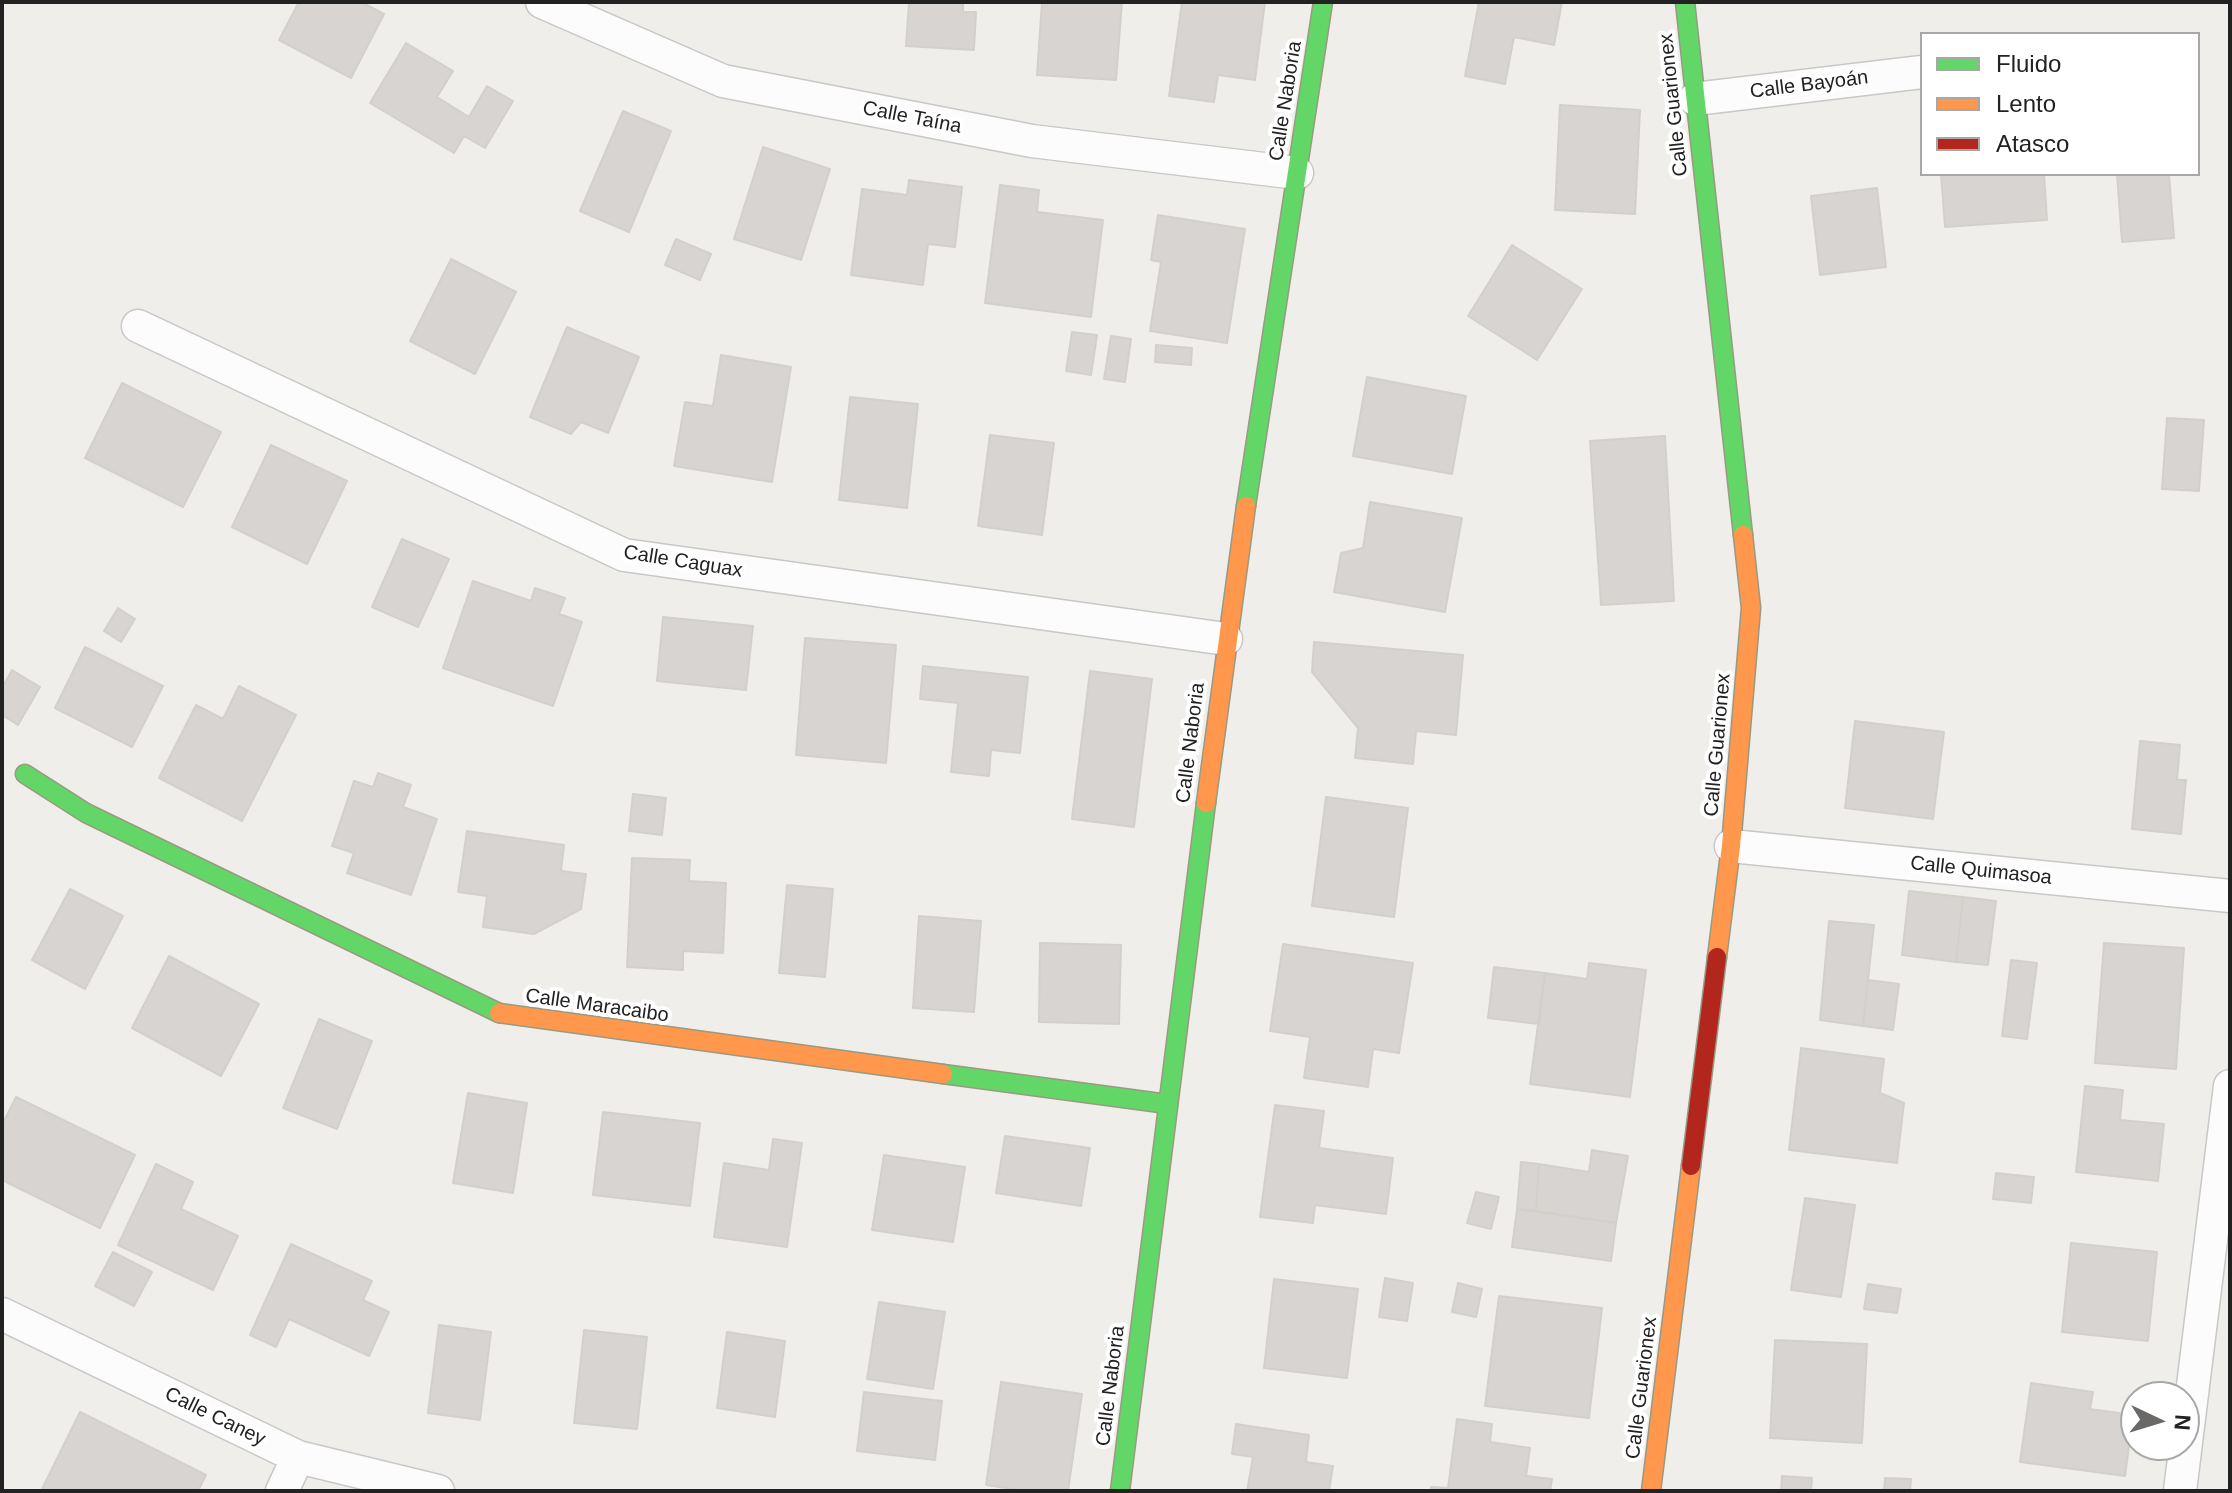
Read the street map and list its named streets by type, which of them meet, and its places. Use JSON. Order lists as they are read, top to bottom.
{
  "streets": {
    "street": [
      "Calle Bayoán",
      "Calle Naboria",
      "Calle Guarionex",
      "Calle Taína",
      "Calle Caguax",
      "Calle Quimasoa",
      "Calle Maracaibo",
      "Calle Caney"
    ]
  },
  "crossings": [
    ["Calle Bayoán", "Calle Guarionex"],
    ["Calle Naboria", "Calle Taína"],
    ["Calle Naboria", "Calle Caguax"],
    ["Calle Naboria", "Calle Maracaibo"],
    ["Calle Guarionex", "Calle Quimasoa"]
  ],
  "legend": ["Fluido", "Lento", "Atasco"],
  "north": "right"
}
